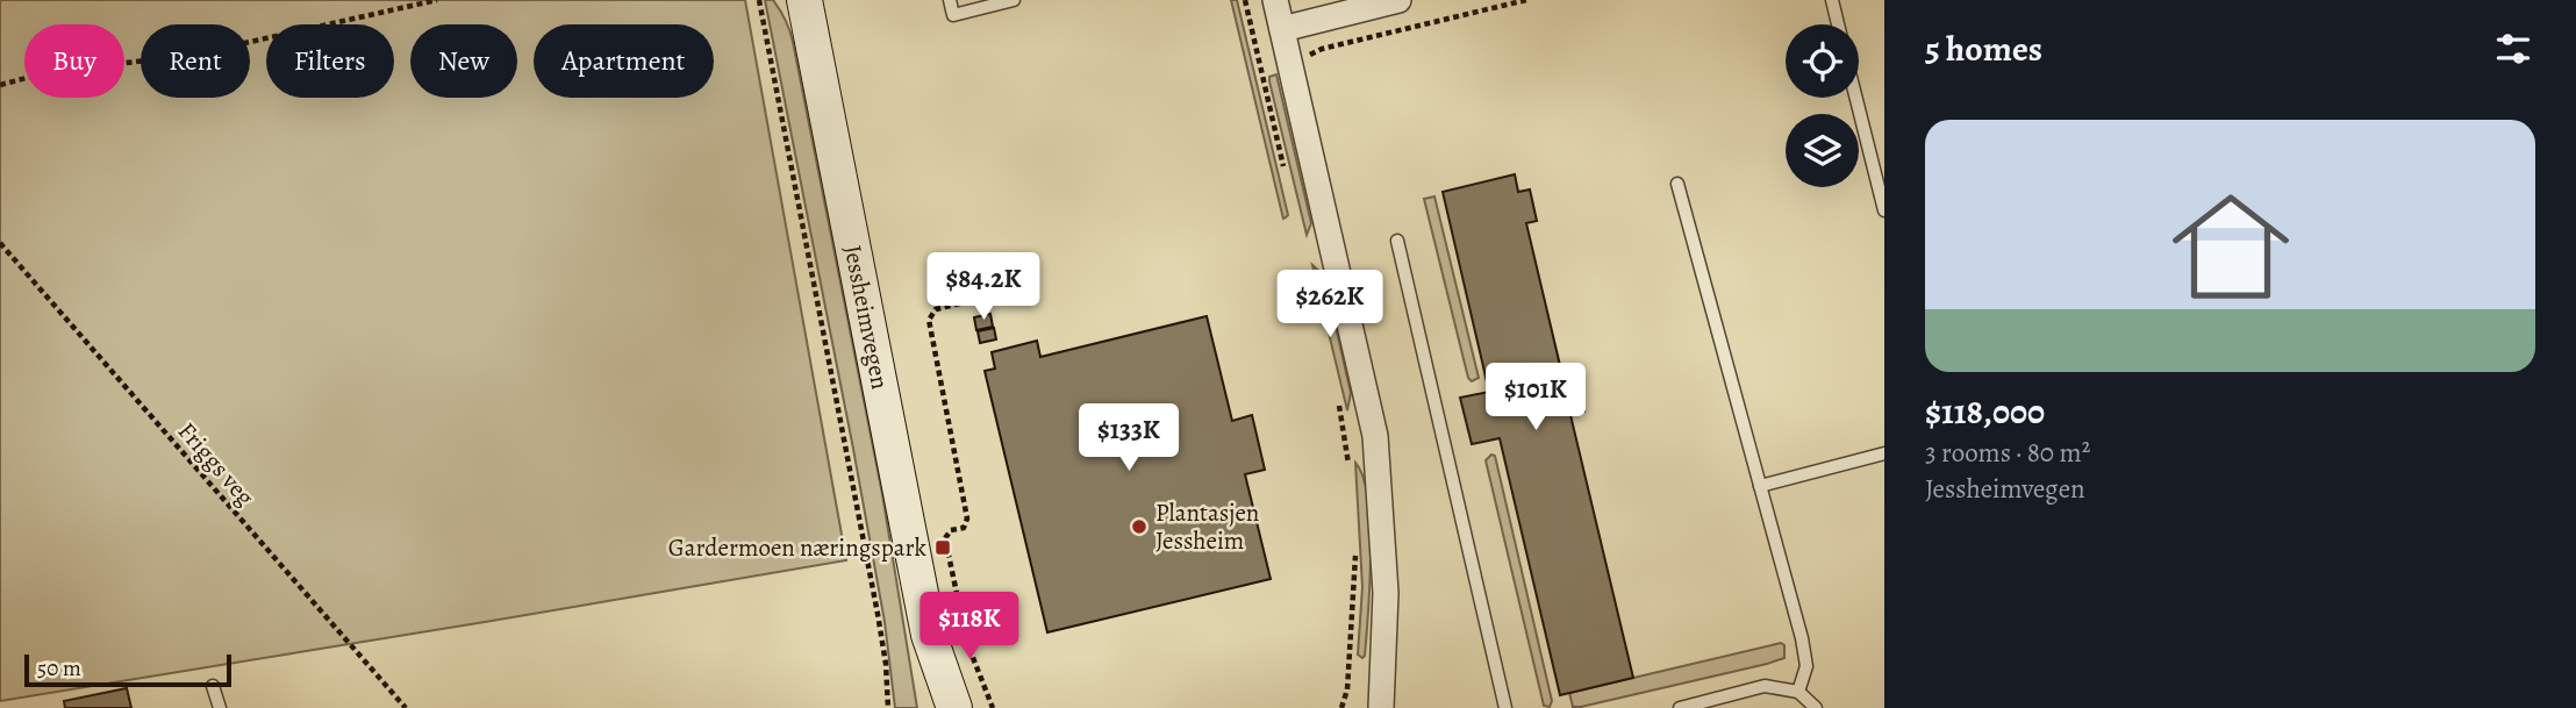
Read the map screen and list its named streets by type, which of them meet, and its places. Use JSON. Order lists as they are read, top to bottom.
{
  "streets": {
    "main road": ["Jessheimvegen"],
    "path": ["Friggs veg"]
  },
  "places": {
    "other": ["Plantasjen Jessheim"],
    "transit": ["Gardermoen næringspark"]
  },
  "scale_bar": "50 m",
  "page": {
    "heading": "5 homes",
    "chip": [
      "Buy",
      "Rent",
      "Filters",
      "New",
      "Apartment"
    ],
    "list": [
      {
        "name": "$118,000",
        "note": "3 rooms · 80 m² · Jessheimvegen"
      }
    ],
    "price": [
      "$84.2K",
      "$262K",
      "$101K",
      "$133K",
      "$118K"
    ],
    "scale": "50 m"
  }
}
